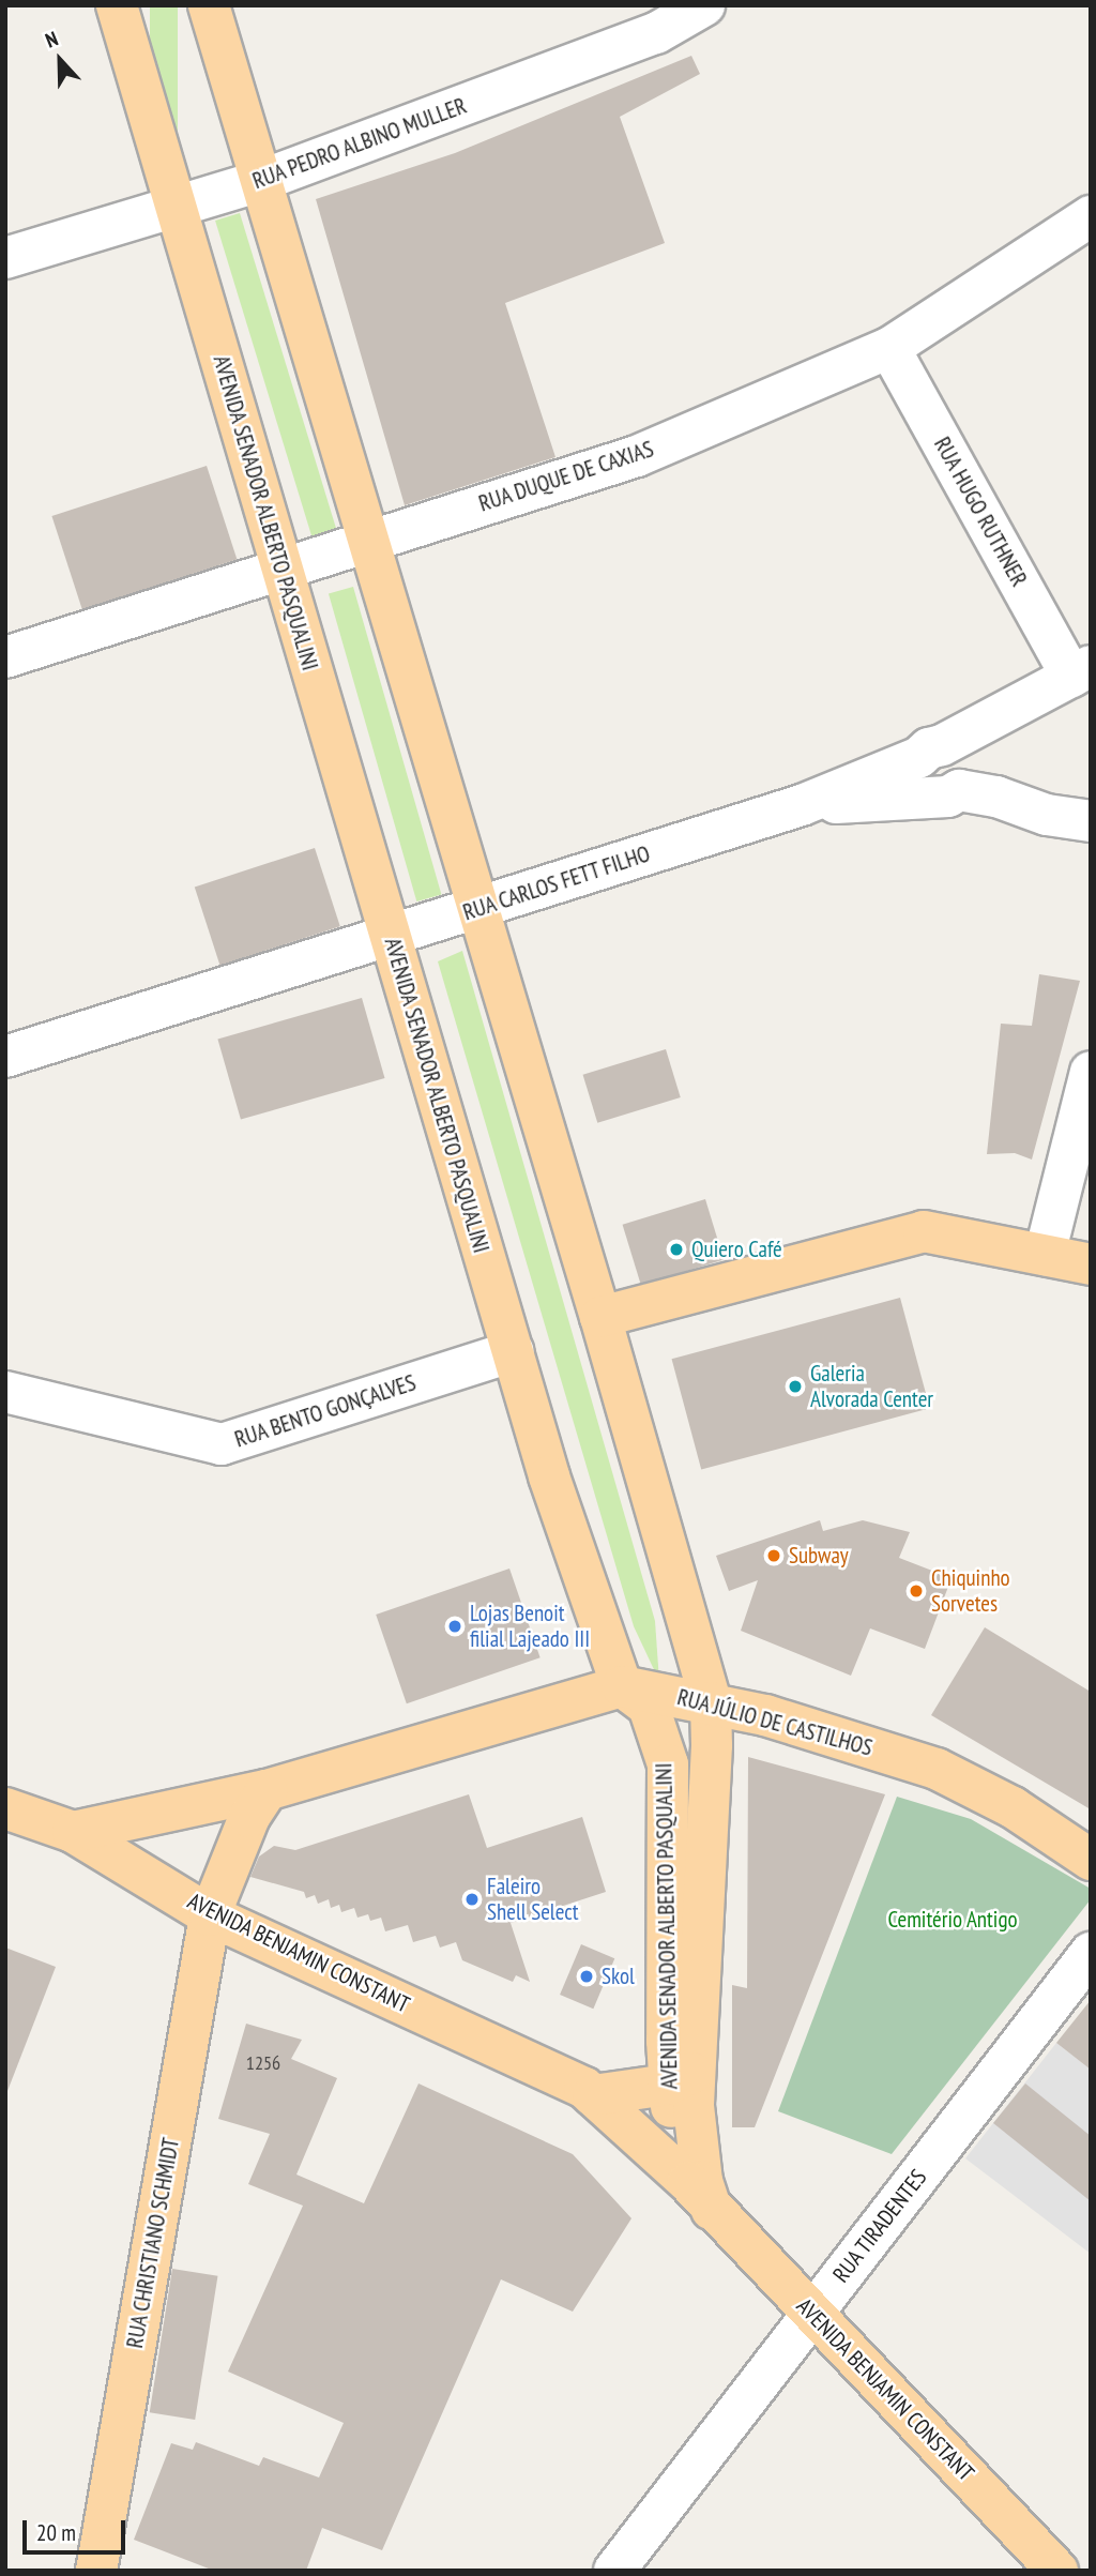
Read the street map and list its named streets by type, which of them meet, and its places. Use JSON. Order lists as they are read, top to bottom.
{
  "streets": {
    "main road": [
      "AVENIDA SENADOR ALBERTO PASQUALINI",
      "RUA JÚLIO DE CASTILHOS",
      "AVENIDA BENJAMIN CONSTANT",
      "RUA CHRISTIANO SCHMIDT"
    ],
    "street": [
      "RUA PEDRO ALBINO MULLER",
      "RUA DUQUE DE CAXIAS",
      "RUA HUGO RUTHNER",
      "RUA CARLOS FETT FILHO",
      "RUA BENTO GONÇALVES",
      "RUA TIRADENTES"
    ]
  },
  "crossings": [
    ["RUA PEDRO ALBINO MULLER", "AVENIDA SENADOR ALBERTO PASQUALINI"],
    ["RUA DUQUE DE CAXIAS", "RUA HUGO RUTHNER"],
    ["RUA DUQUE DE CAXIAS", "AVENIDA SENADOR ALBERTO PASQUALINI"],
    ["AVENIDA SENADOR ALBERTO PASQUALINI", "RUA CARLOS FETT FILHO"],
    ["AVENIDA SENADOR ALBERTO PASQUALINI", "RUA BENTO GONÇALVES"],
    ["AVENIDA SENADOR ALBERTO PASQUALINI", "RUA JÚLIO DE CASTILHOS"],
    ["AVENIDA SENADOR ALBERTO PASQUALINI", "AVENIDA BENJAMIN CONSTANT"],
    ["RUA JÚLIO DE CASTILHOS", "AVENIDA BENJAMIN CONSTANT"],
    ["AVENIDA BENJAMIN CONSTANT", "RUA TIRADENTES"],
    ["AVENIDA BENJAMIN CONSTANT", "RUA CHRISTIANO SCHMIDT"]
  ],
  "parks": ["Cemitério Antigo"],
  "places": [
    "Quiero Café",
    "Galeria Alvorada Center",
    "Subway",
    "Chiquinho Sorvetes",
    "Lojas Benoit filial Lajeado III",
    "Faleiro Shell Select",
    "Skol"
  ],
  "house_numbers": ["1256"],
  "scale_bar": "20 m",
  "north": "top"
}
